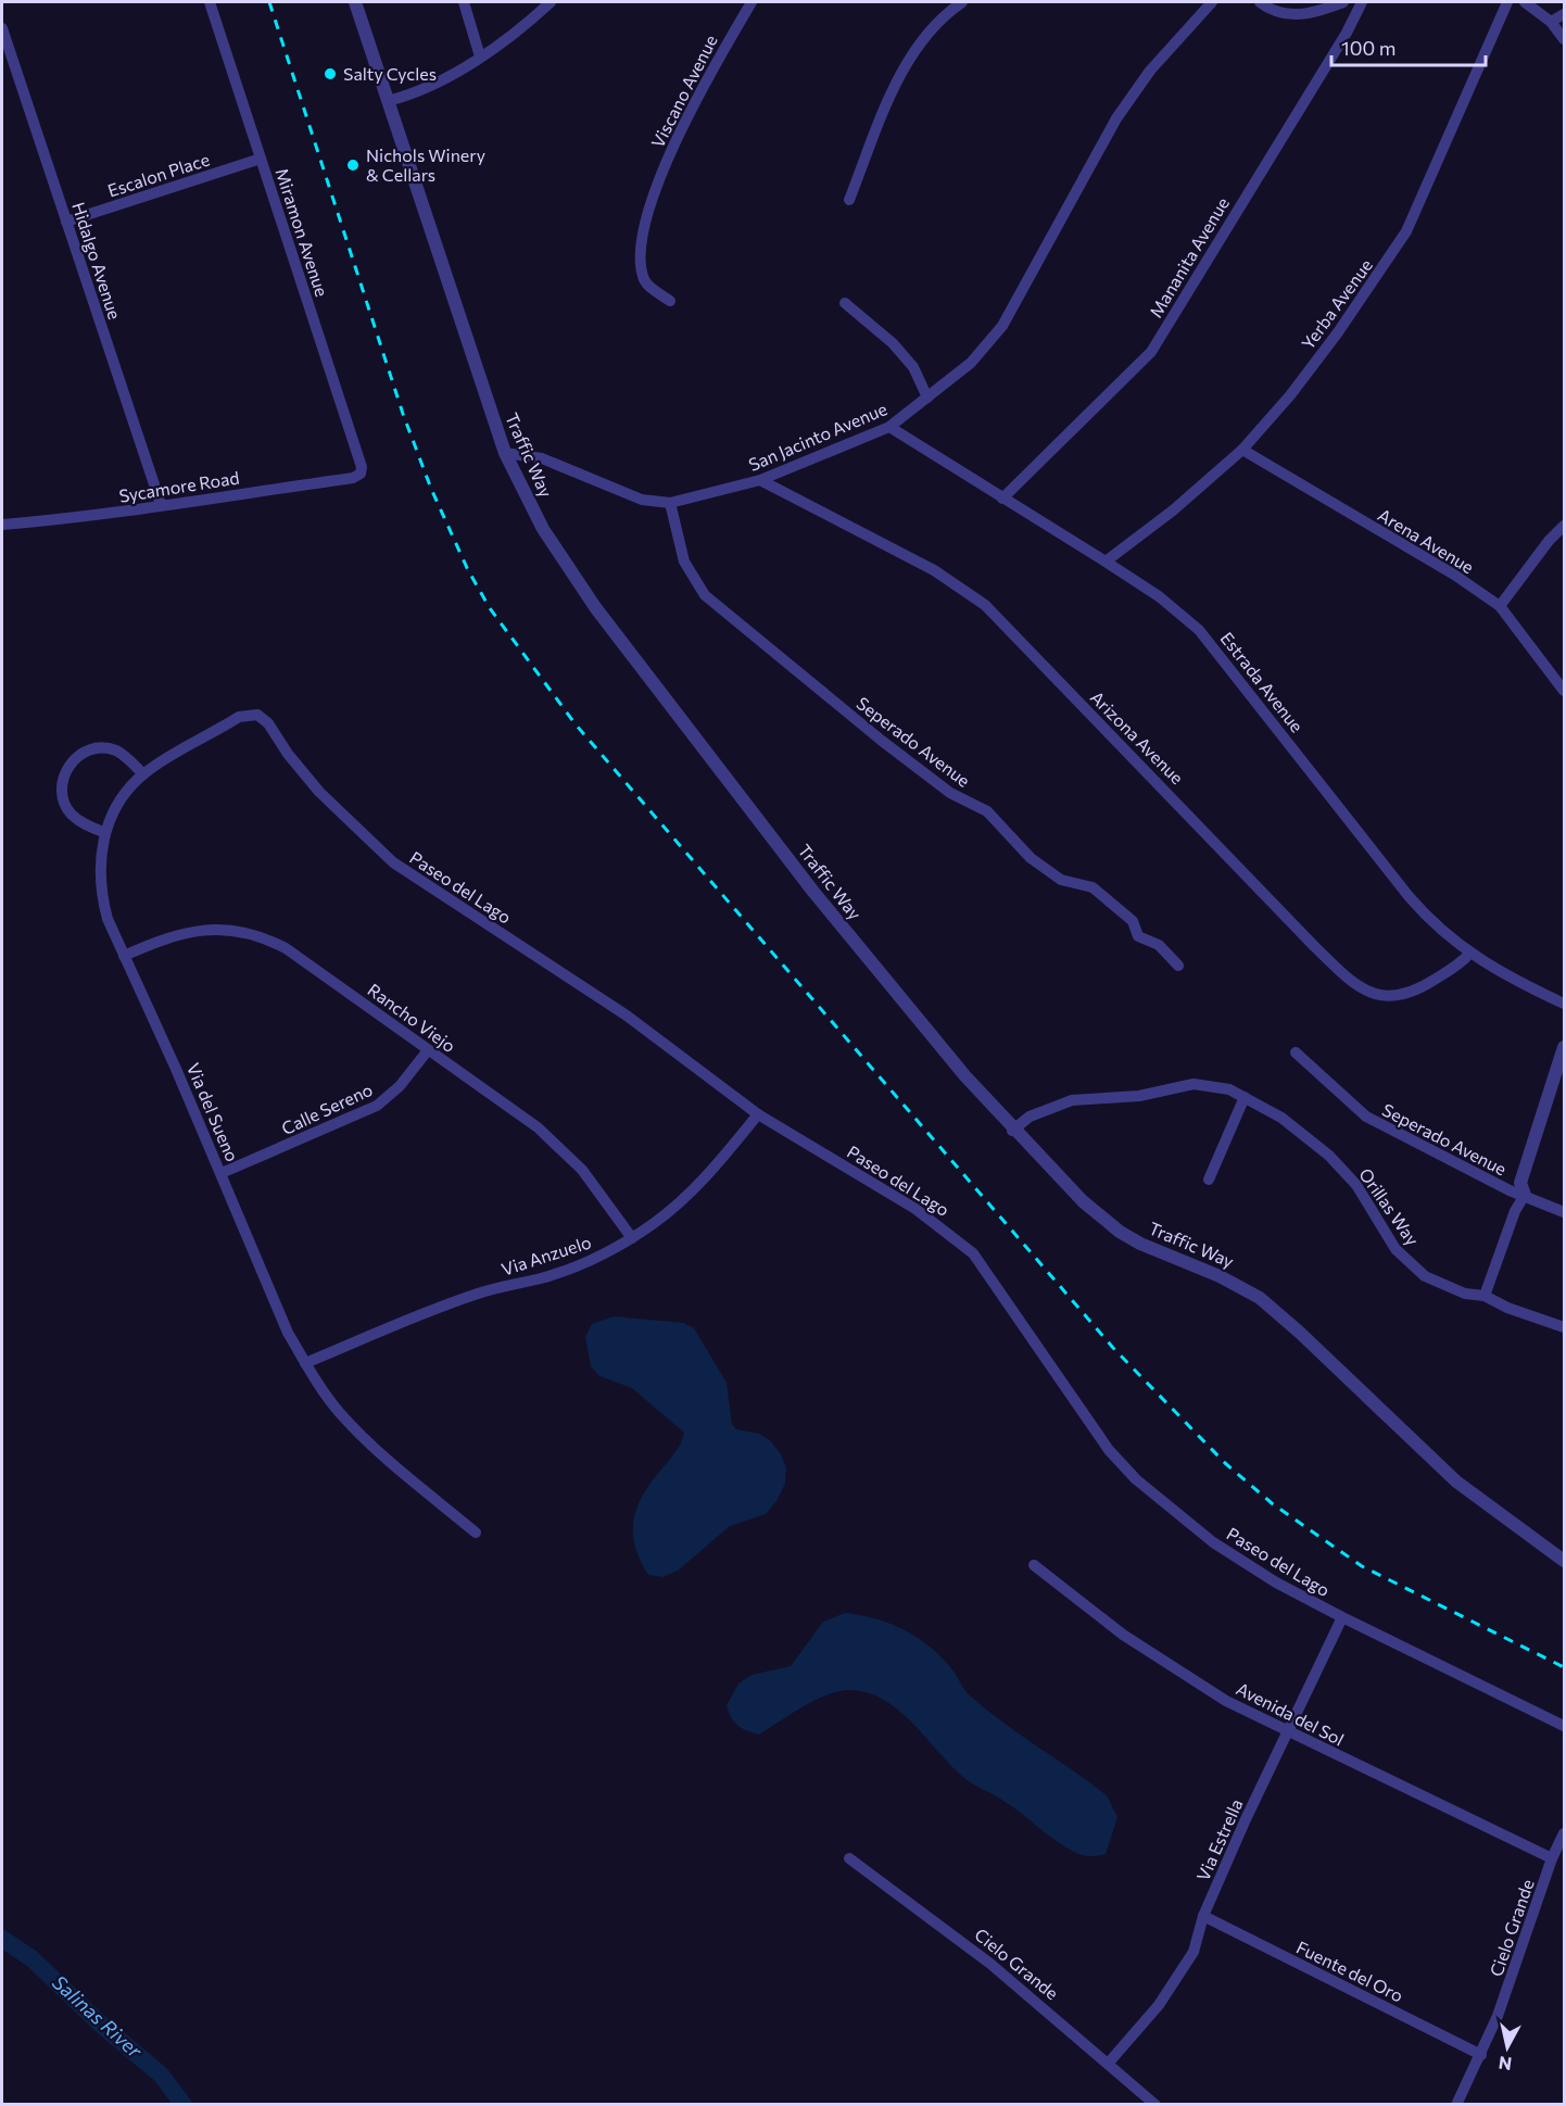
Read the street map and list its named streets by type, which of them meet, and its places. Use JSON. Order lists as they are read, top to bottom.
{
  "streets": {
    "street": [
      "Viscano Avenue",
      "Escalon Place",
      "Miramon Avenue",
      "Mananita Avenue",
      "Hidalgo Avenue",
      "Yerba Avenue",
      "San Jacinto Avenue",
      "Traffic Way",
      "Sycamore Road",
      "Arena Avenue",
      "Estrada Avenue",
      "Arizona Avenue",
      "Seperado Avenue",
      "Paseo del Lago",
      "Rancho Viejo",
      "Calle Sereno",
      "Via del Sueno",
      "Orillas Way",
      "Via Anzuelo",
      "Avenida del Sol",
      "Via Estrella",
      "Cielo Grande",
      "Fuente del Oro"
    ]
  },
  "crossings": [
    ["Escalon Place", "Miramon Avenue"],
    ["Escalon Place", "Hidalgo Avenue"],
    ["Miramon Avenue", "Sycamore Road"],
    ["Mananita Avenue", "Estrada Avenue"],
    ["Hidalgo Avenue", "Sycamore Road"],
    ["Yerba Avenue", "Arena Avenue"],
    ["Yerba Avenue", "Estrada Avenue"],
    ["San Jacinto Avenue", "Traffic Way"],
    ["San Jacinto Avenue", "Estrada Avenue"],
    ["San Jacinto Avenue", "Arizona Avenue"],
    ["San Jacinto Avenue", "Seperado Avenue"],
    ["Traffic Way", "Orillas Way"],
    ["Estrada Avenue", "Arizona Avenue"],
    ["Paseo del Lago", "Via del Sueno"],
    ["Paseo del Lago", "Via Anzuelo"],
    ["Paseo del Lago", "Via Estrella"],
    ["Rancho Viejo", "Calle Sereno"],
    ["Rancho Viejo", "Via del Sueno"],
    ["Rancho Viejo", "Via Anzuelo"],
    ["Calle Sereno", "Via del Sueno"],
    ["Via del Sueno", "Via Anzuelo"],
    ["Avenida del Sol", "Via Estrella"],
    ["Avenida del Sol", "Cielo Grande"],
    ["Via Estrella", "Cielo Grande"],
    ["Via Estrella", "Fuente del Oro"],
    ["Cielo Grande", "Fuente del Oro"]
  ],
  "water": ["Salinas River"],
  "places": ["Salty Cycles", "Nichols Winery & Cellars"],
  "scale_bar": "100 m",
  "north": "bottom"
}
